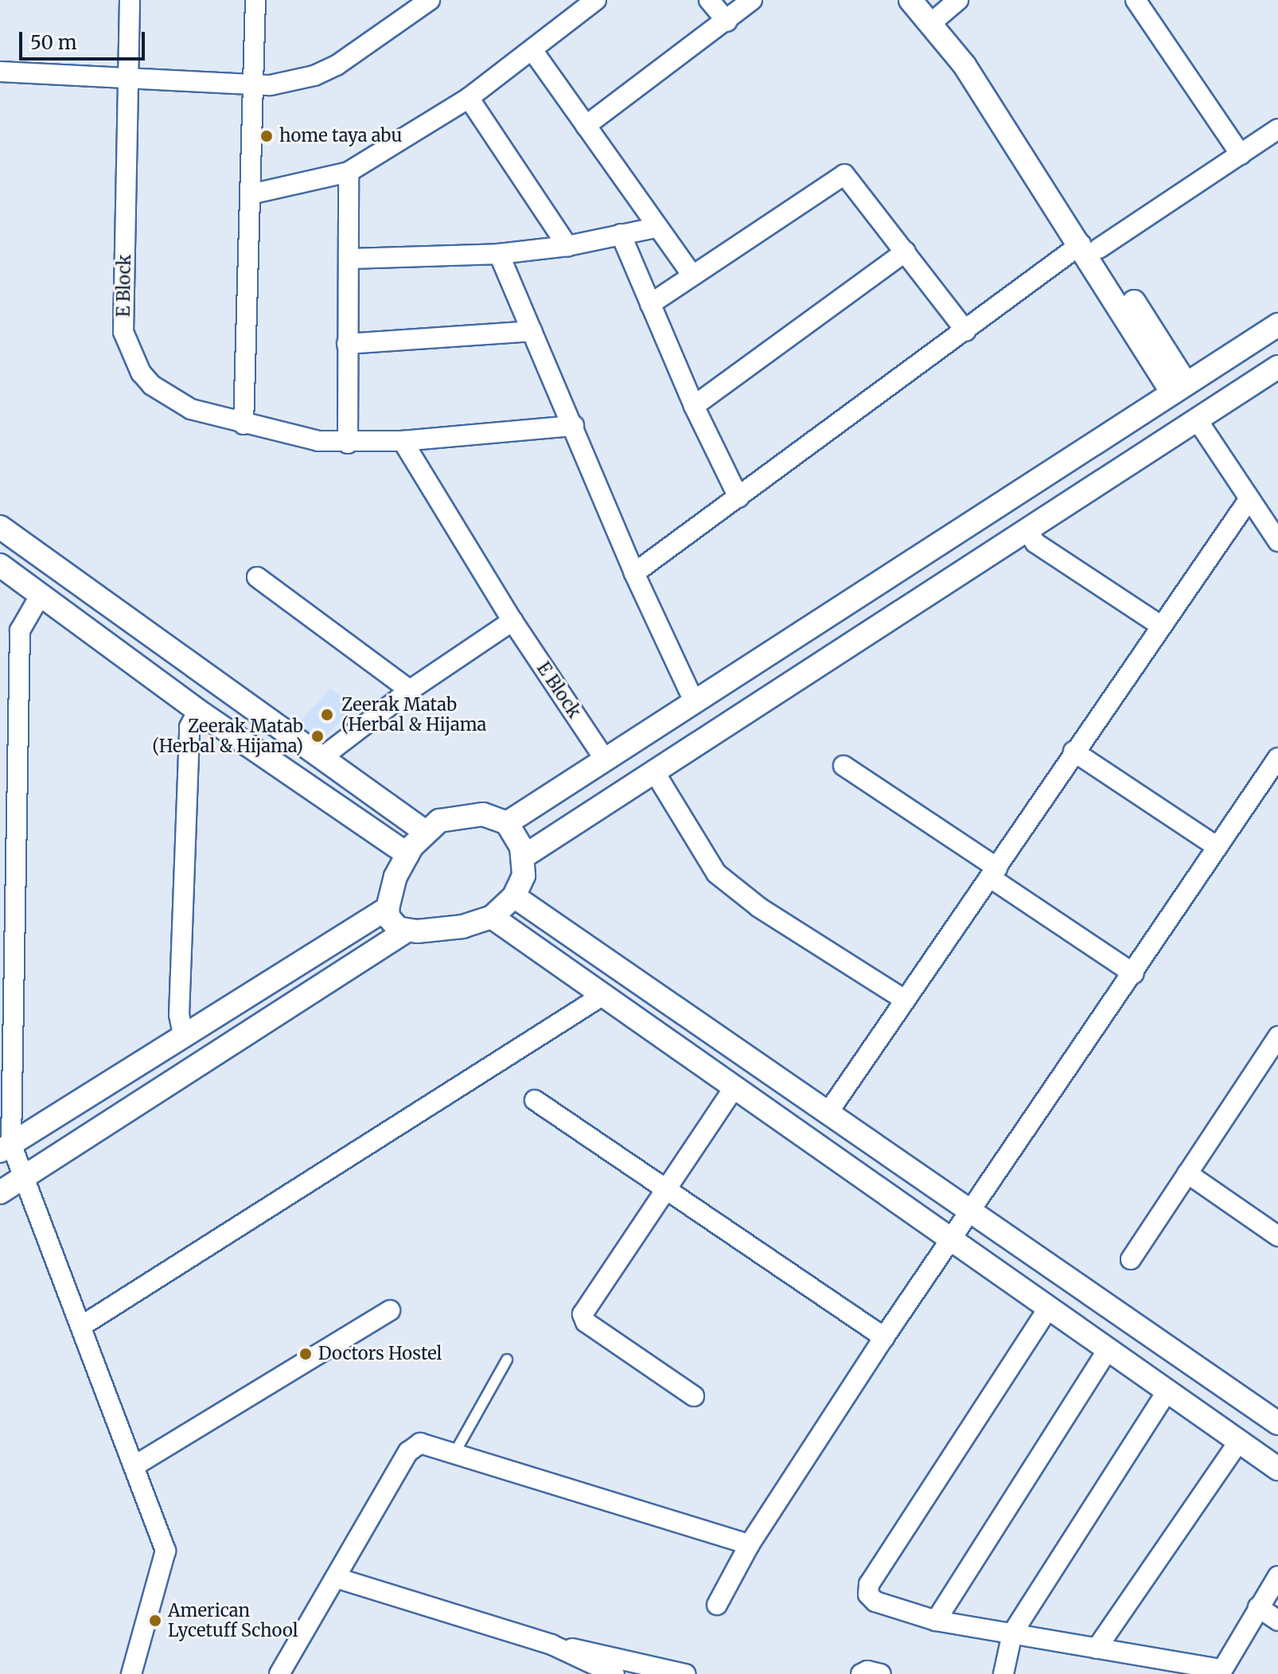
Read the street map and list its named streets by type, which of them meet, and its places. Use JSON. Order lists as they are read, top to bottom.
{
  "streets": {
    "street": ["E Block"]
  },
  "places": [
    "home taya abu",
    "Zeerak Matab (Herbal & Hijama",
    "Zeerak Matab (Herbal & Hijama)",
    "Doctors Hostel",
    "American Lycetuff School"
  ],
  "scale_bar": "50 m"
}
